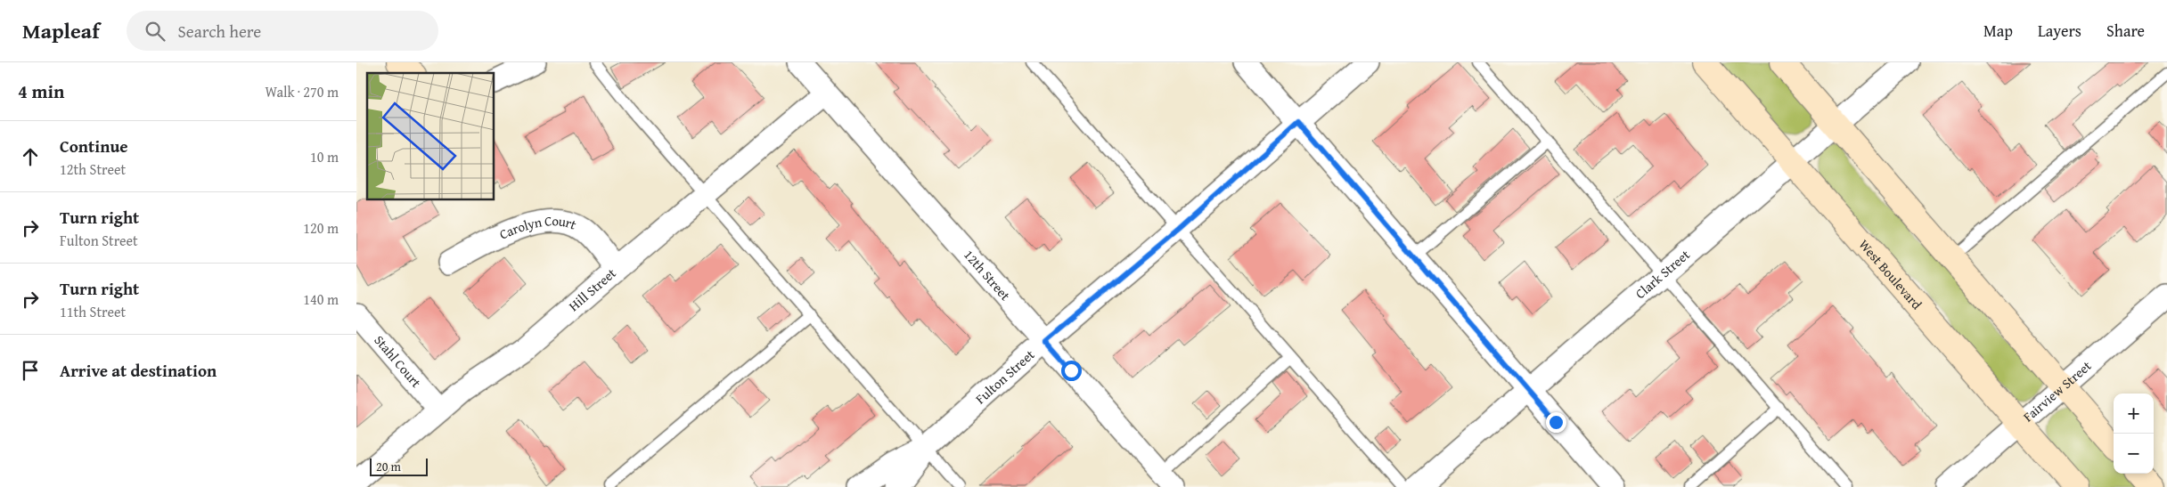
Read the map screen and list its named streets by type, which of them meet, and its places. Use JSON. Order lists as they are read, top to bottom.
{
  "streets": {
    "street": [
      "Carolyn Court",
      "12th Street",
      "Clark Street",
      "West Boulevard",
      "Hill Street",
      "Stahl Court",
      "Fulton Street",
      "Fairview Street"
    ]
  },
  "crossings": [
    ["Carolyn Court", "Hill Street"],
    ["12th Street", "Hill Street"],
    ["12th Street", "Fulton Street"],
    ["Clark Street", "West Boulevard"],
    ["West Boulevard", "Fairview Street"],
    ["Hill Street", "Stahl Court"]
  ],
  "scale_bar": "20 m",
  "page": {
    "header": "Mapleaf",
    "search": "Search here",
    "nav": ["Map", "Layers", "Share"],
    "heading": ["4 min", "Walk · 270 m"],
    "list": [
      ["Continue", "12th Street", "10 m"],
      ["Turn right", "Fulton Street", "120 m"],
      ["Turn right", "11th Street", "140 m"],
      "Arrive at destination"
    ],
    "map_buttons": ["+", "−"],
    "scale": "20 m"
  }
}
